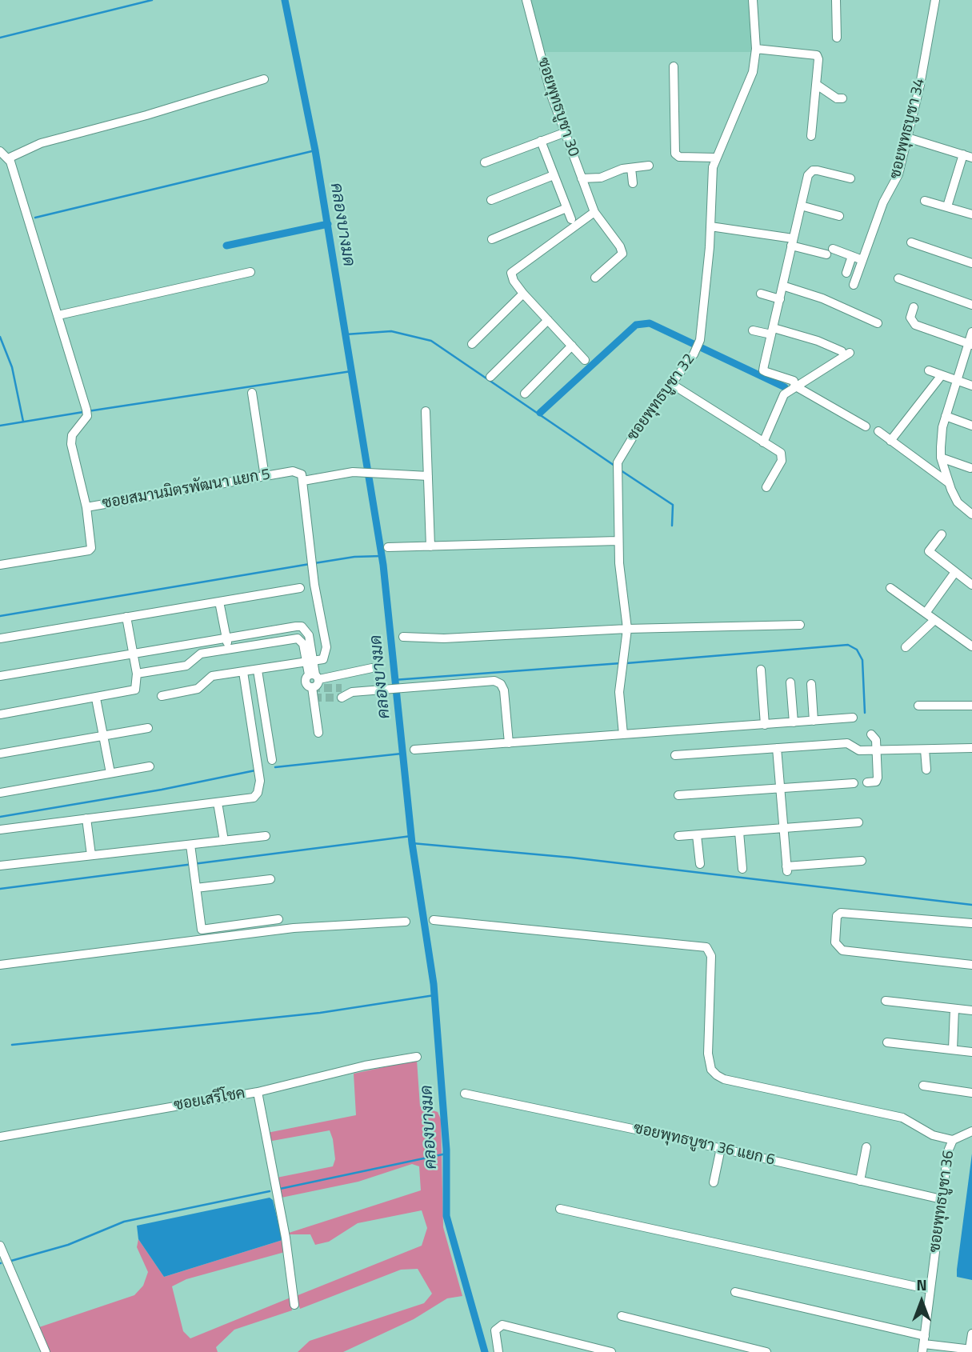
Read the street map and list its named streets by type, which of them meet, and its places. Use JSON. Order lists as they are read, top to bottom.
{
  "streets": {
    "street": [
      "ซอยพุทธบูชา 30",
      "ซอยพุทธบูชา 34",
      "ซอยพุทธบูชา 32",
      "ซอยสมานมิตรพัฒนา แยก 5",
      "ซอยเสรีโชค",
      "ซอยพุทธบูชา 36 แยก 6",
      "ซอยพุทธบูชา 36"
    ]
  },
  "crossings": [
    ["ซอยพุทธบูชา 36 แยก 6", "ซอยพุทธบูชา 36"]
  ],
  "water": ["คลองบางมด"],
  "north": "top"
}
